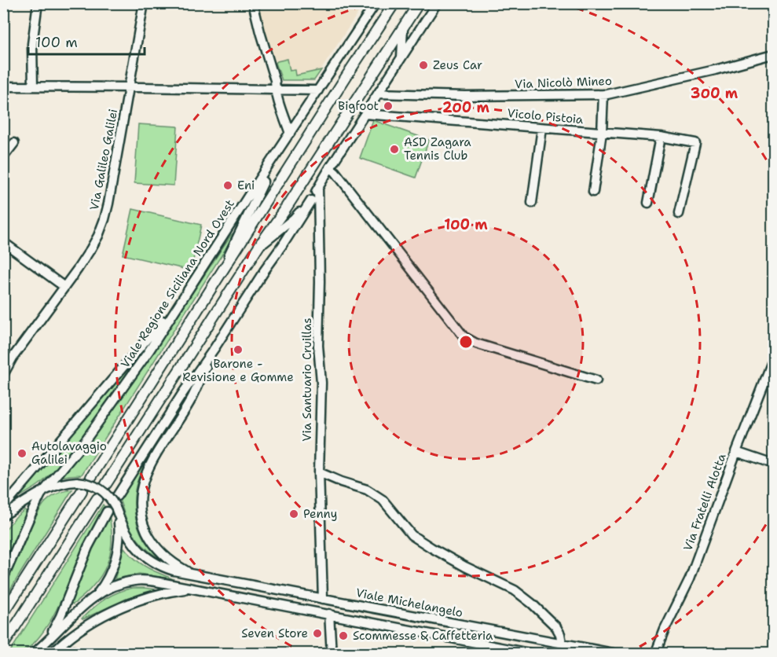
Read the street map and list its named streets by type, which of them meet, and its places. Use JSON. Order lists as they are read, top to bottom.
{
  "streets": {
    "street": [
      "Via Nicolò Mineo",
      "Vicolo Pistoia",
      "Via Galileo Galilei",
      "Viale Regione Siciliana Nord Ovest",
      "Via Santuario Cruillas",
      "Via Fratelli Alotta",
      "Viale Michelangelo"
    ]
  },
  "crossings": [
    ["Viale Regione Siciliana Nord Ovest", "Viale Michelangelo"],
    ["Via Santuario Cruillas", "Viale Michelangelo"]
  ],
  "places": [
    "Zeus Car",
    "Bigfoot",
    "ASD Zagara Tennis Club",
    "Eni",
    "Barone - Revisione e Gomme",
    "Autolavaggio Galilei",
    "Penny",
    "Seven Store",
    "Scommesse & Caffetteria"
  ],
  "scale_bar": "100 m",
  "rings": ["300 m", "200 m", "100 m"]
}
